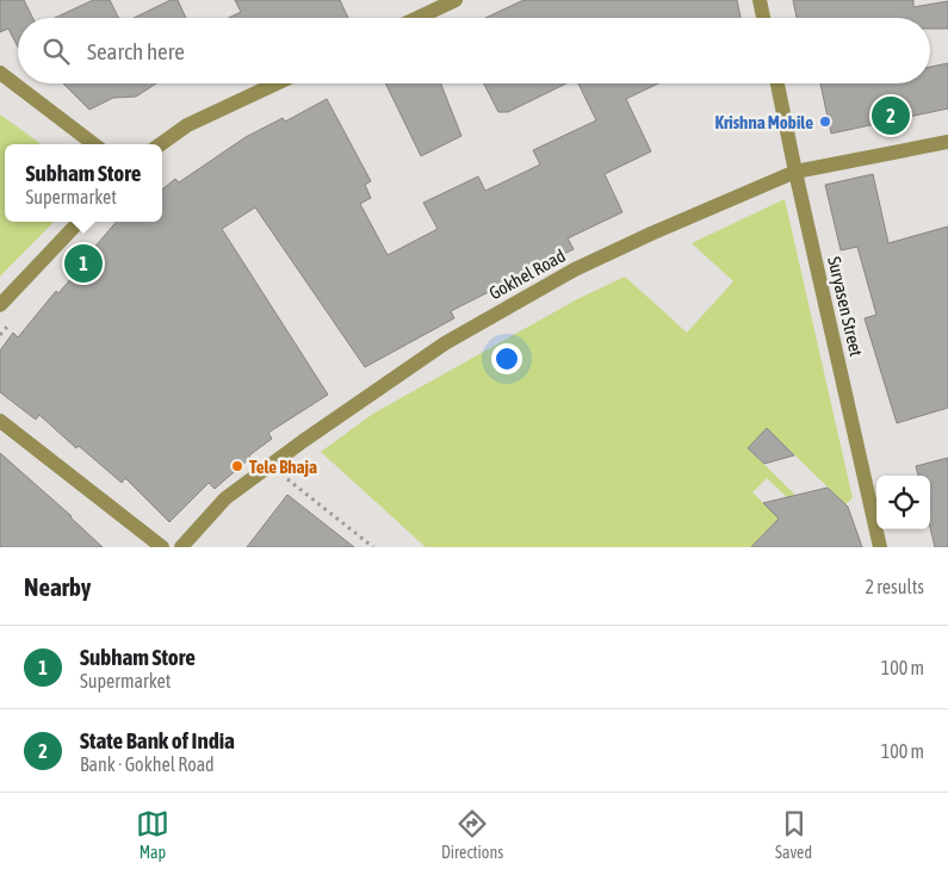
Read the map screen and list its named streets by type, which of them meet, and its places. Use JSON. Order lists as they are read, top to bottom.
{
  "streets": {
    "street": ["Gokhel Road", "Suryasen Street"]
  },
  "crossings": [
    ["Gokhel Road", "Suryasen Street"]
  ],
  "places": ["Krishna Mobile", "Tele Bhaja"],
  "page": {
    "search": "Search here",
    "pins": ["2", "1"],
    "popup": ["Subham Store", "Supermarket"],
    "heading": ["Nearby", "2 results"],
    "list": [
      {
        "mark": "1",
        "name": "Subham Store",
        "note": "Supermarket",
        "value": "100 m"
      },
      {
        "mark": "2",
        "name": "State Bank of India",
        "note": "Bank · Gokhel Road",
        "value": "100 m"
      }
    ],
    "nav": ["Map", "Directions", "Saved"]
  }
}
